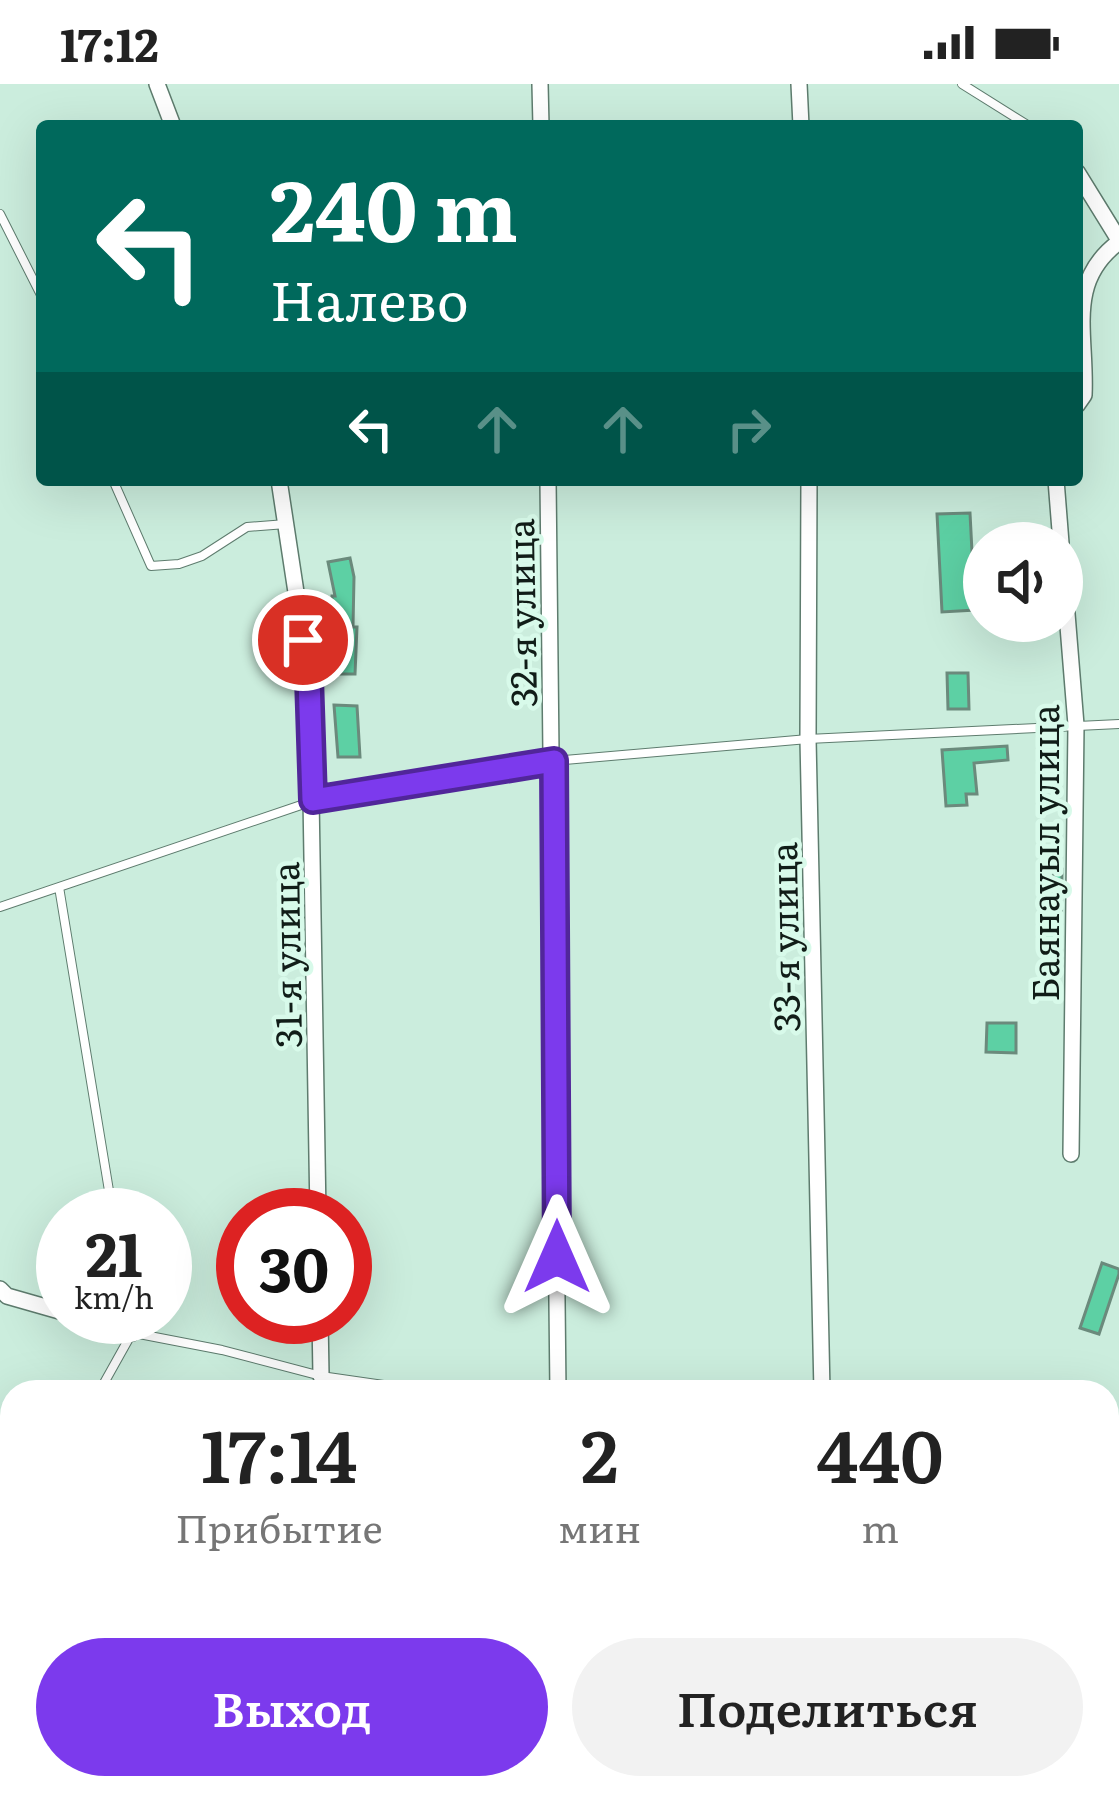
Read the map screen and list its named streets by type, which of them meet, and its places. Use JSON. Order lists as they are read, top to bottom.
{
  "streets": {
    "street": [
      "32-я улица",
      "Баянауыл улица",
      "33-я улица",
      "31-я улица"
    ]
  },
  "page": {
    "status": "17:12",
    "turn": ["240 m", "Налево"],
    "speed": "21 km/h",
    "limit": "30",
    "eta": [
      "17:14",
      "Прибытие",
      "2",
      "мин",
      "440",
      "m"
    ],
    "buttons": ["Выход", "Поделиться"]
  }
}
